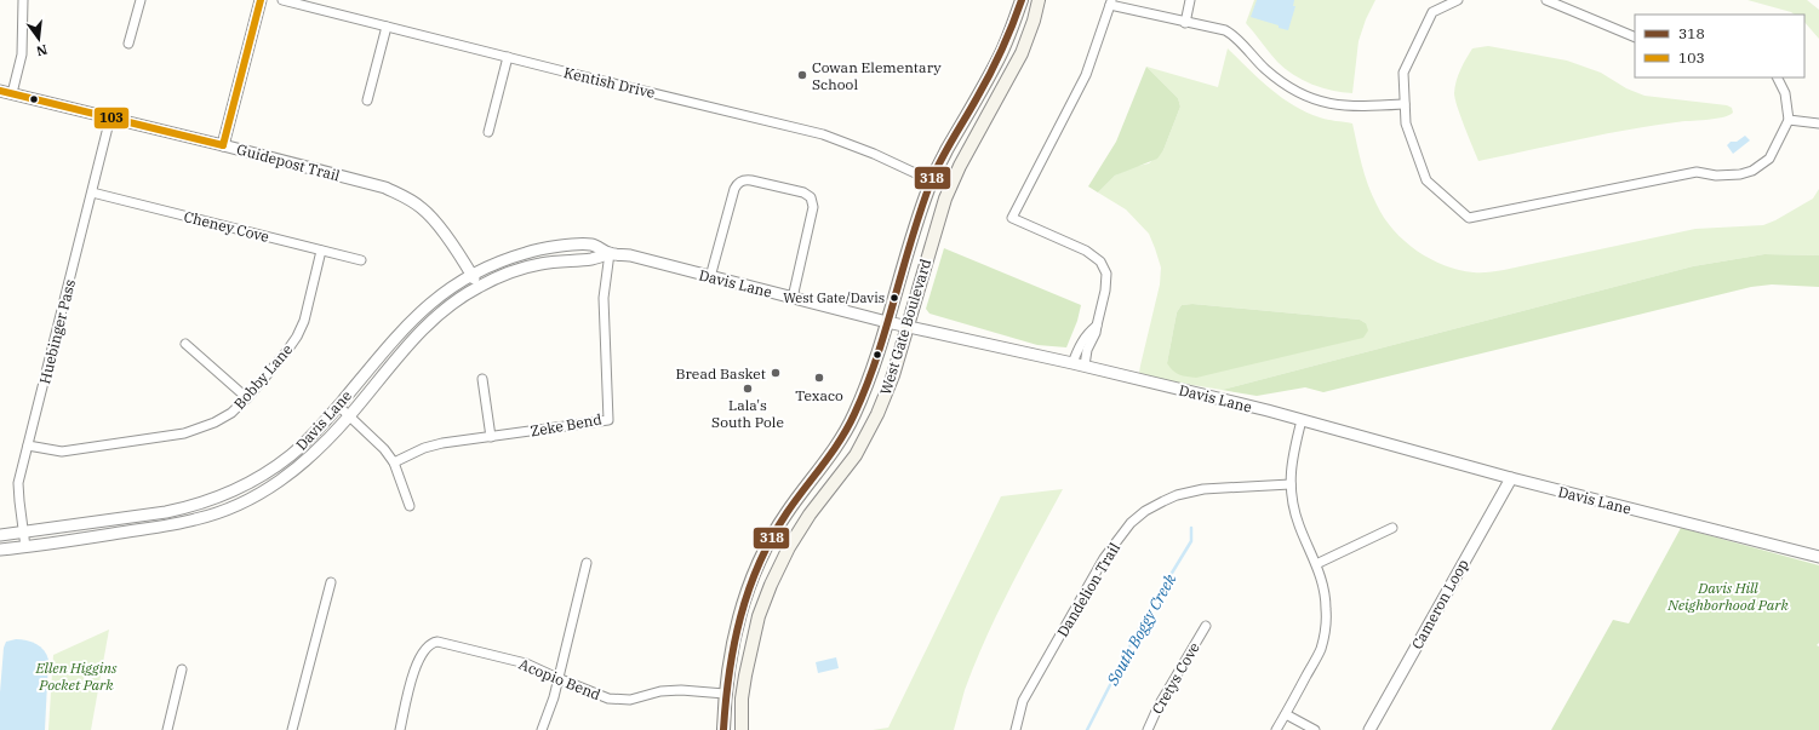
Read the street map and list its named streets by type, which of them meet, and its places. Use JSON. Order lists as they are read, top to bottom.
{
  "streets": {
    "main road": ["West Gate Boulevard"],
    "street": [
      "Kentish Drive",
      "Guidepost Trail",
      "Cheney Cove",
      "Davis Lane",
      "Huebinger Pass",
      "Bobby Lane",
      "Zeke Bend",
      "Dandelion Trail",
      "Cameron Loop",
      "Cretys Cove",
      "Acopio Bend"
    ]
  },
  "crossings": [
    ["Kentish Drive", "West Gate Boulevard"],
    ["Guidepost Trail", "Davis Lane"],
    ["Guidepost Trail", "Huebinger Pass"],
    ["Cheney Cove", "Huebinger Pass"],
    ["Cheney Cove", "Bobby Lane"],
    ["Davis Lane", "West Gate Boulevard"],
    ["Davis Lane", "Huebinger Pass"],
    ["Davis Lane", "Zeke Bend"],
    ["Davis Lane", "Cameron Loop"],
    ["West Gate Boulevard", "Acopio Bend"],
    ["Huebinger Pass", "Bobby Lane"]
  ],
  "water": ["South Boggy Creek"],
  "parks": ["Davis Hill Neighborhood Park", "Ellen Higgins Pocket Park"],
  "places": [
    "Cowan Elementary School",
    "West Gate/Davis",
    "Bread Basket",
    "Texaco",
    "Lala's South Pole"
  ],
  "lines": ["transit line 318", "transit line 103"],
  "legend": ["318", "103"],
  "north": "bottom"
}
